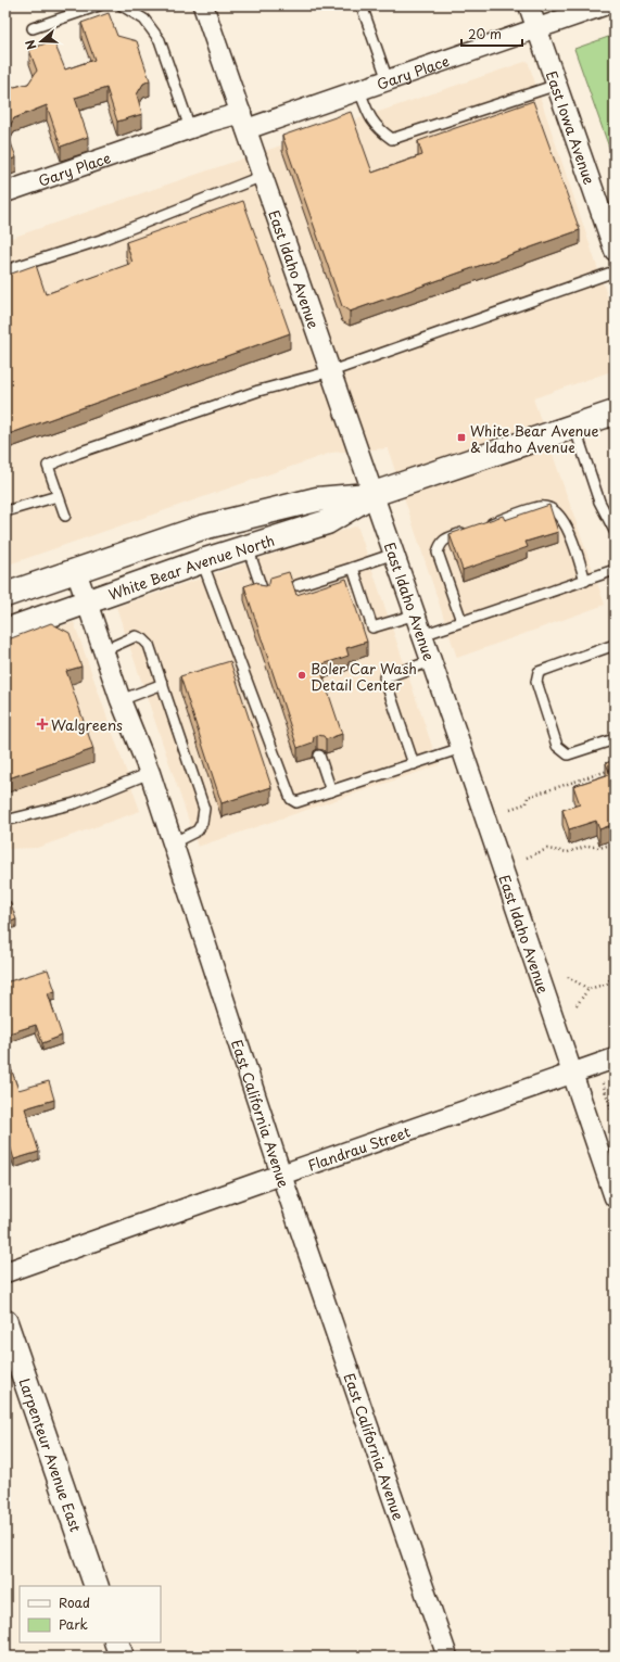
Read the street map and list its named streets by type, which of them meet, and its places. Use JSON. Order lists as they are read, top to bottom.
{
  "streets": {
    "main road": ["White Bear Avenue North", "Larpenteur Avenue East"],
    "street": [
      "Gary Place",
      "East Iowa Avenue",
      "East Idaho Avenue",
      "East California Avenue",
      "Flandrau Street"
    ]
  },
  "crossings": [
    ["Gary Place", "East Iowa Avenue"],
    ["Gary Place", "East Idaho Avenue"],
    ["East Idaho Avenue", "White Bear Avenue North"],
    ["East Idaho Avenue", "Flandrau Street"],
    ["White Bear Avenue North", "East California Avenue"],
    ["East California Avenue", "Flandrau Street"]
  ],
  "places": {
    "transit": ["White Bear Avenue & Idaho Avenue"],
    "other": ["Boler Car Wash Detail Center"],
    "health": ["Walgreens"]
  },
  "legend": ["Road", "Park"],
  "scale_bar": "20 m",
  "north": "left"
}
